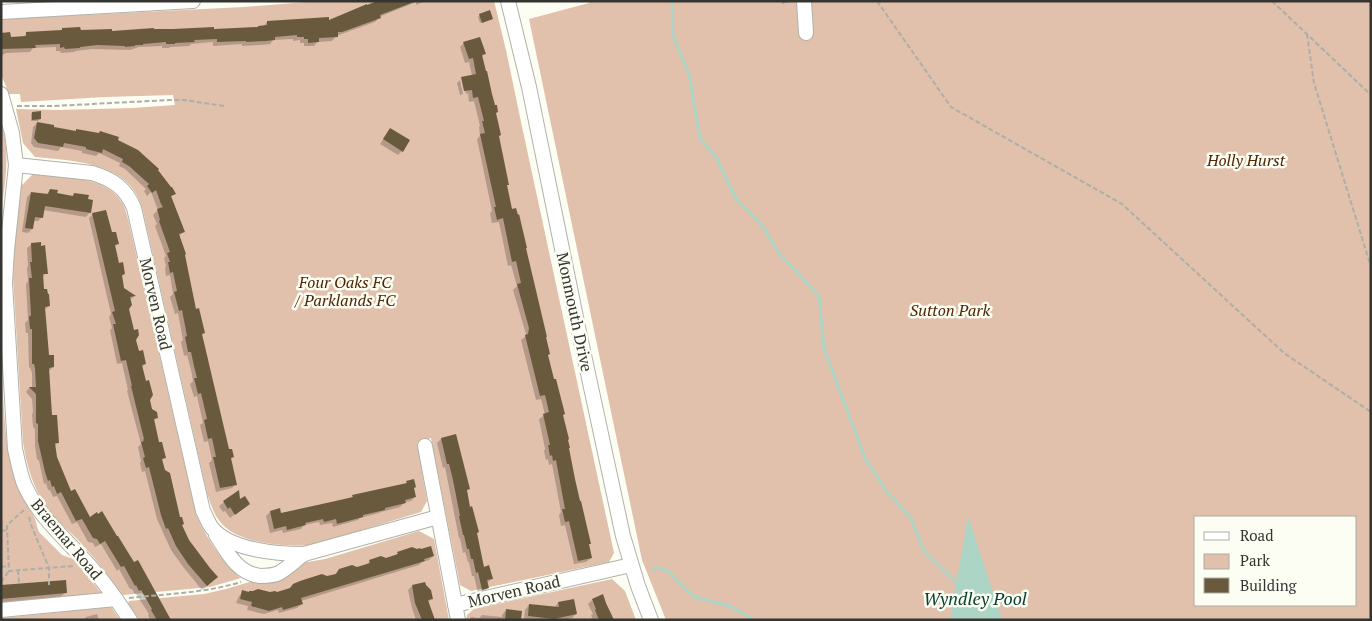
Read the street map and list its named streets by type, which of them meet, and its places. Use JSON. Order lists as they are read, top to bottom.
{
  "streets": {
    "street": ["Morven Road", "Monmouth Drive", "Braemar Road"]
  },
  "crossings": [
    ["Morven Road", "Monmouth Drive"],
    ["Morven Road", "Braemar Road"]
  ],
  "water": ["Wyndley Pool"],
  "parks": ["Holly Hurst", "Four Oaks FC / Parklands FC", "Sutton Park"],
  "legend": ["Road", "Park", "Building"]
}
